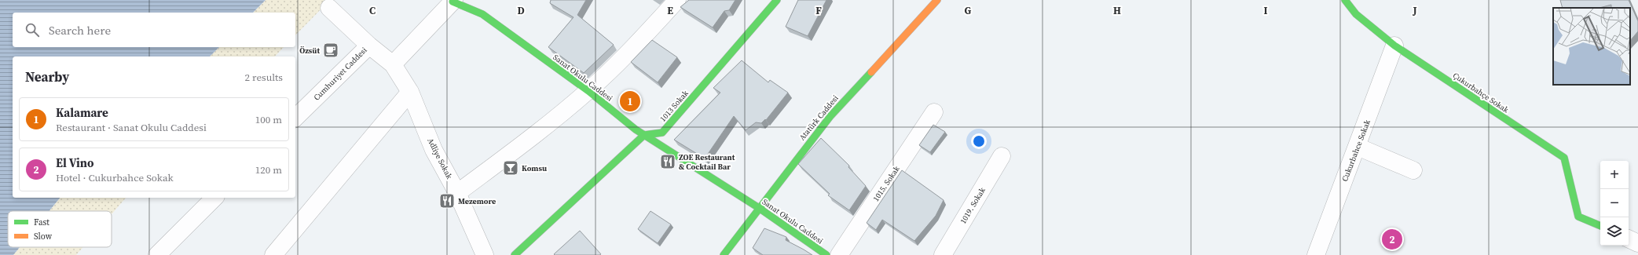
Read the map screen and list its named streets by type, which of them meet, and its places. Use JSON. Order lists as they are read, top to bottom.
{
  "streets": {
    "street": [
      "Cumhuriyet Caddesi",
      "Sanat Okulu Caddesi",
      "Çukurbahçe Sokak",
      "1013 Sokak",
      "Atatürk Caddesi",
      "Cukurbahce Sokak",
      "Adliye Sokak",
      "1015. Sokak",
      "1019. Sokak"
    ]
  },
  "crossings": [
    ["Cumhuriyet Caddesi", "Adliye Sokak"],
    ["Sanat Okulu Caddesi", "1013 Sokak"],
    ["Sanat Okulu Caddesi", "Atatürk Caddesi"],
    ["Çukurbahçe Sokak", "Cukurbahce Sokak"]
  ],
  "places": {
    "cafe": ["Özsüt"],
    "restaurant": ["ZOE Restaurant & Cocktail Bar", "Mezemore"],
    "bar": ["Komsu"]
  },
  "legend": ["Fast", "Slow"],
  "page": {
    "search": "Search here",
    "heading": ["Nearby", "2 results"],
    "pins": ["1", "2"],
    "list": [
      {
        "mark": "1",
        "name": "Kalamare",
        "note": "Restaurant · Sanat Okulu Caddesi",
        "value": "100 m"
      },
      {
        "mark": "2",
        "name": "El Vino",
        "note": "Hotel · Cukurbahce Sokak",
        "value": "120 m"
      }
    ],
    "map_buttons": ["+", "−"]
  },
  "grid": {
    "columns": [
      "C",
      "D",
      "E",
      "F",
      "G",
      "H",
      "I",
      "J"
    ]
  }
}
